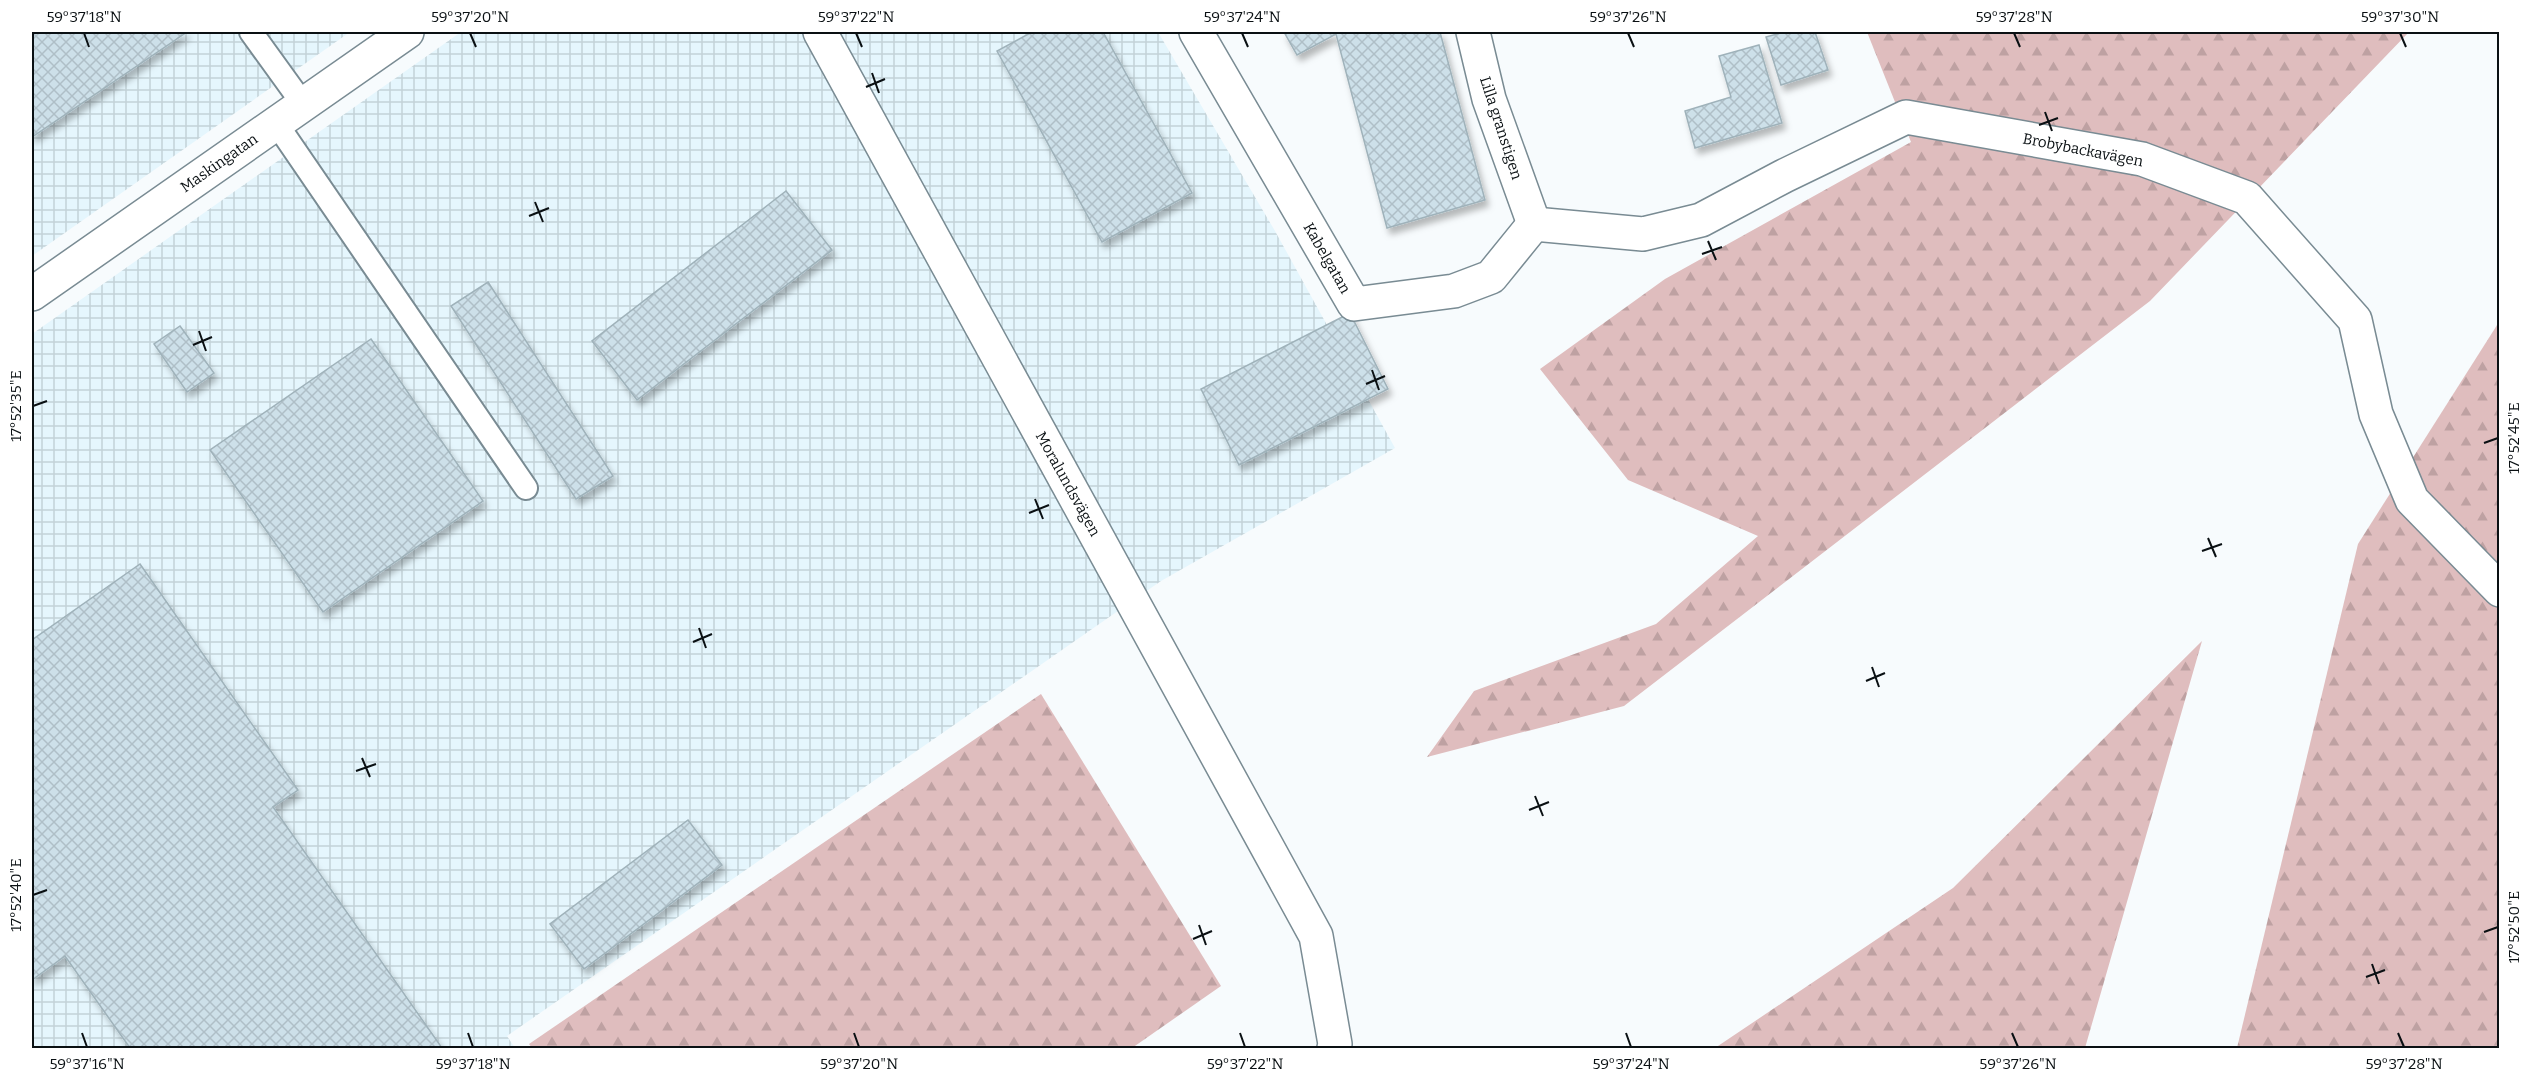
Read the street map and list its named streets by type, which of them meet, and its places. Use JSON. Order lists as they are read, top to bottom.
{
  "streets": {
    "street": [
      "Lilla granstigen",
      "Brobybackavägen",
      "Maskingatan",
      "Kabelgatan",
      "Moralundsvägen"
    ]
  },
  "crossings": [
    ["Lilla granstigen", "Brobybackavägen"],
    ["Lilla granstigen", "Kabelgatan"],
    ["Brobybackavägen", "Kabelgatan"]
  ],
  "coordinates": [
    "59°37'18\"N",
    "59°37'20\"N",
    "59°37'22\"N",
    "59°37'24\"N",
    "59°37'26\"N",
    "59°37'28\"N",
    "59°37'30\"N",
    "17°52'35\"E",
    "17°52'45\"E",
    "17°52'40\"E",
    "17°52'50\"E",
    "59°37'16\"N"
  ]
}
